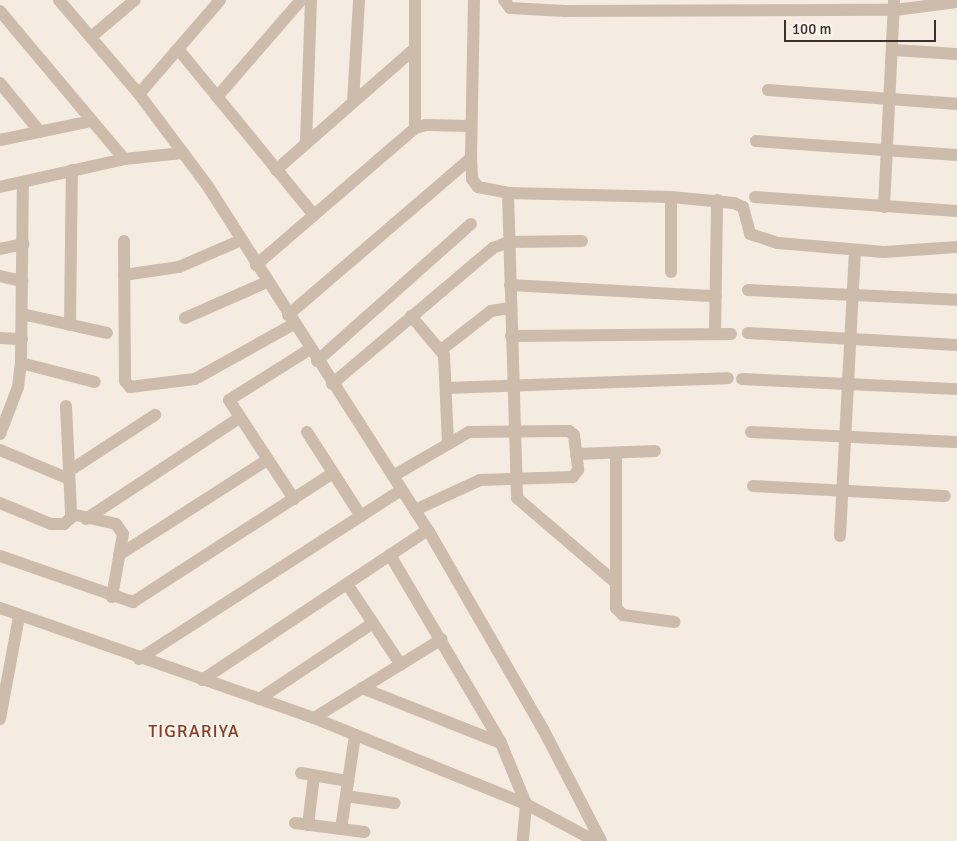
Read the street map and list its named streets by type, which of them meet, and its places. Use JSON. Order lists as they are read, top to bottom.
{
  "districts": ["TIGRARIYA"],
  "scale_bar": "100 m"
}
